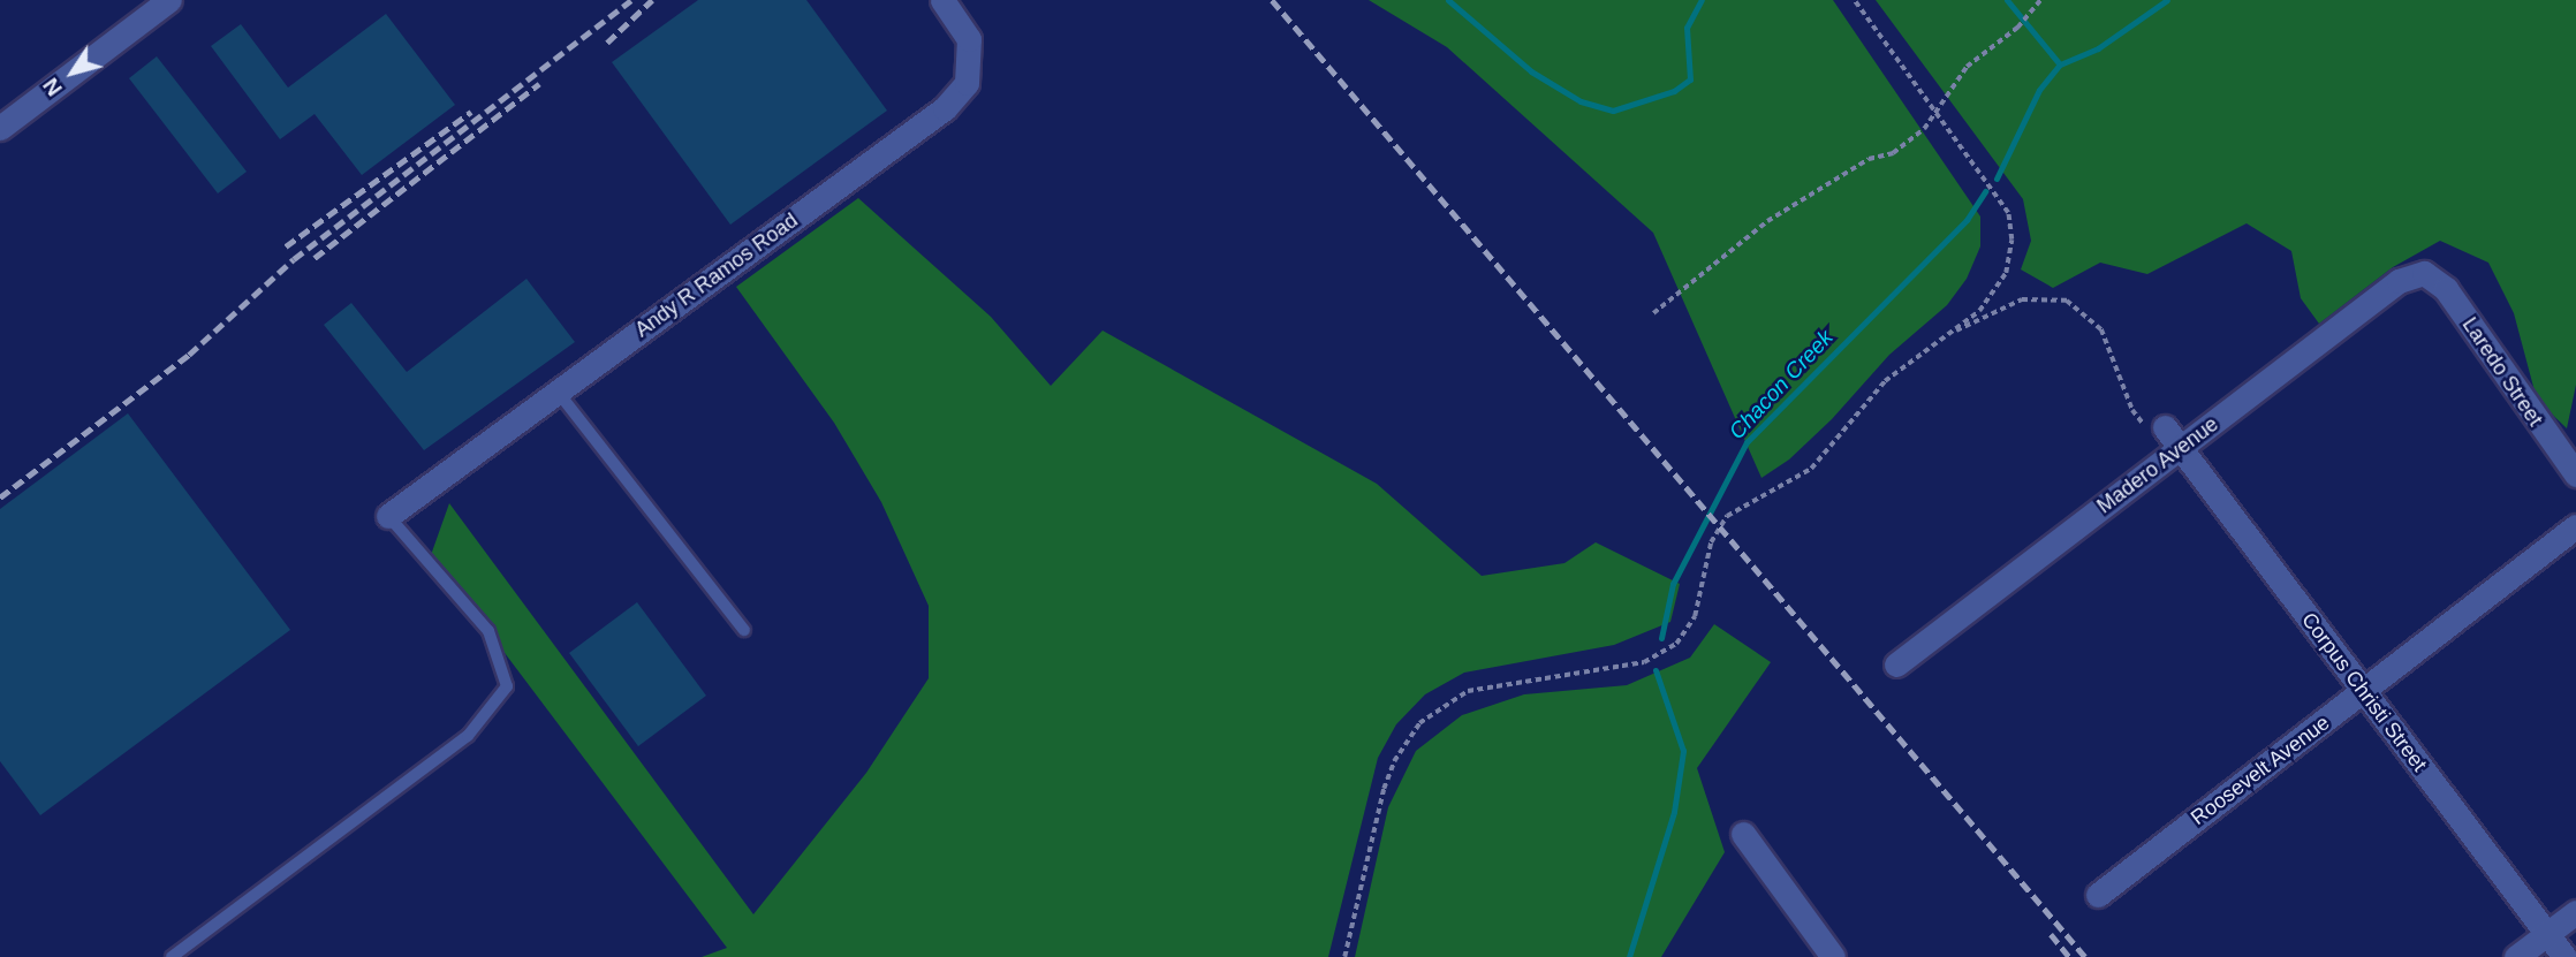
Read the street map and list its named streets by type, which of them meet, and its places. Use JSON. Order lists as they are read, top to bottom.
{
  "streets": {
    "street": [
      "Andy R Ramos Road",
      "Laredo Street",
      "Madero Avenue",
      "Corpus Christi Street",
      "Roosevelt Avenue"
    ]
  },
  "crossings": [
    ["Laredo Street", "Madero Avenue"],
    ["Madero Avenue", "Corpus Christi Street"],
    ["Corpus Christi Street", "Roosevelt Avenue"]
  ],
  "water": ["Chacon Creek"],
  "north": "bottom left"
}
